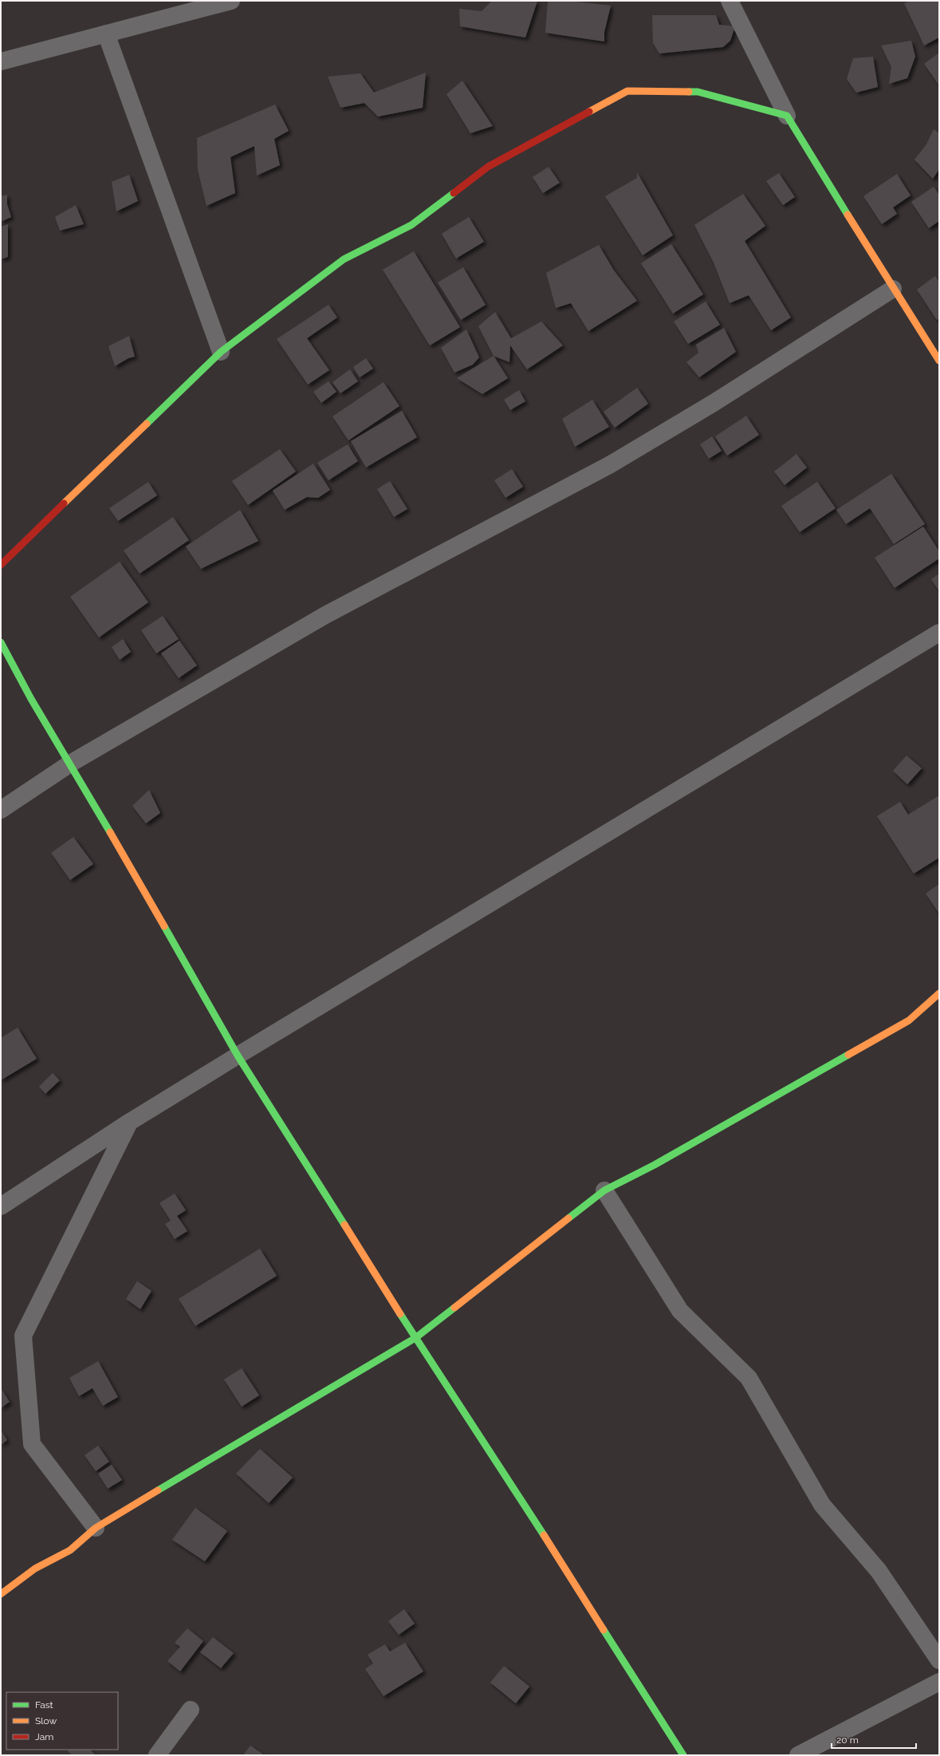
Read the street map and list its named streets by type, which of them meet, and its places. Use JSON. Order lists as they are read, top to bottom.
{
  "legend": ["Fast", "Slow", "Jam"],
  "scale_bar": "20 m"
}
